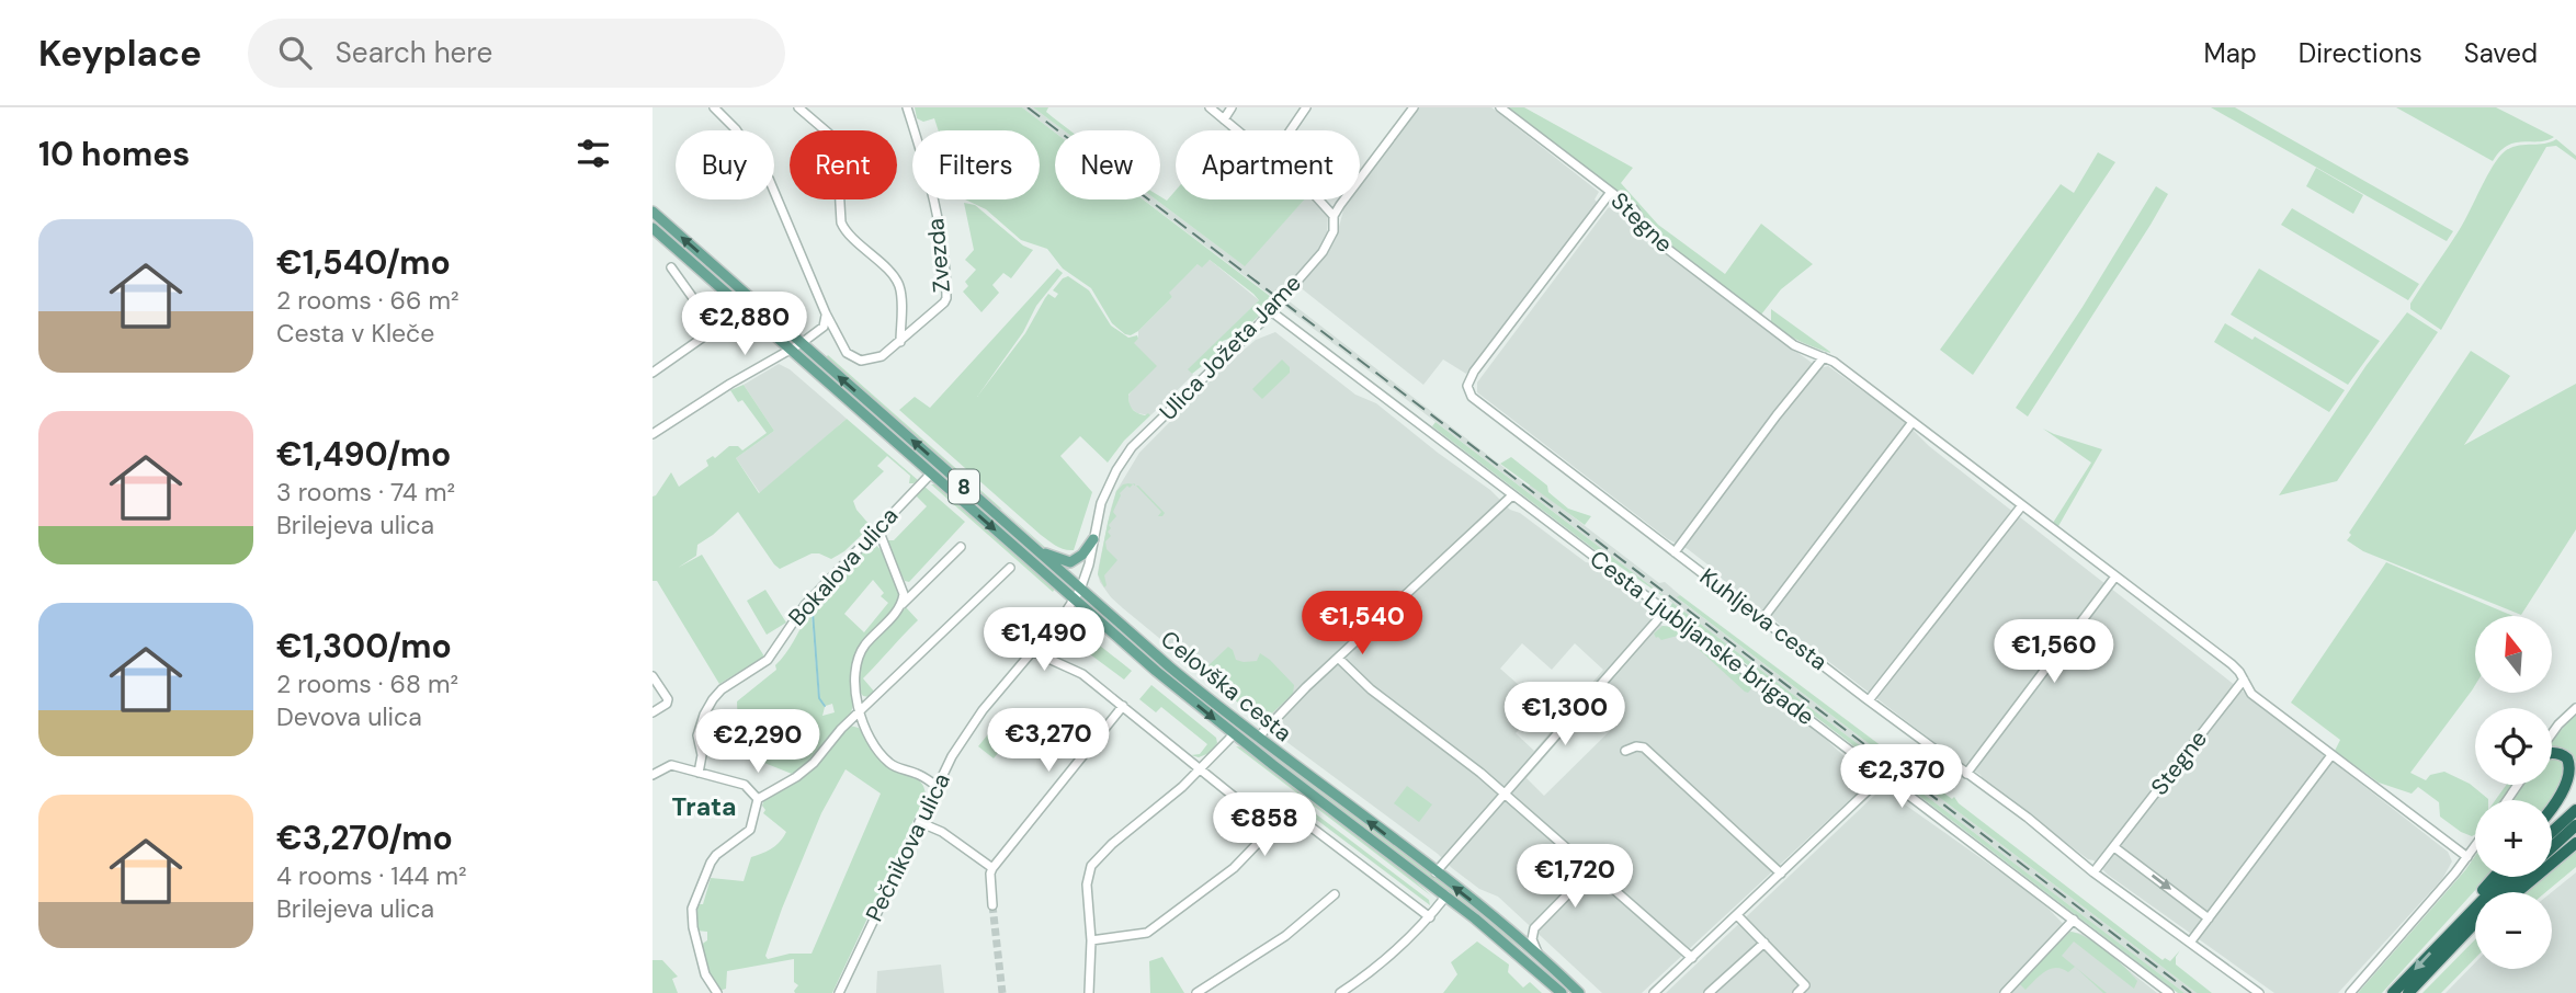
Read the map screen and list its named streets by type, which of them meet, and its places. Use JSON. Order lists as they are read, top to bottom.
{
  "streets": {
    "main road": ["8", "Celovška cesta"],
    "street": [
      "Stegne",
      "Zvezda",
      "Ulica Jožeta Jame",
      "Bokalova ulica",
      "Kuhljeva cesta",
      "Cesta Ljubljanske brigade",
      "Pečnikova ulica"
    ]
  },
  "crossings": [
    ["Stegne", "Kuhljeva cesta"],
    ["Ulica Jožeta Jame", "Cesta Ljubljanske brigade"],
    ["Ulica Jožeta Jame", "Celovška cesta"],
    ["Ulica Jožeta Jame", "Pečnikova ulica"],
    ["Bokalova ulica", "Celovška cesta"],
    ["Celovška cesta", "Pečnikova ulica"]
  ],
  "districts": ["Trata"],
  "north": "top",
  "page": {
    "header": "Keyplace",
    "search": "Search here",
    "nav": ["Map", "Directions", "Saved"],
    "heading": "10 homes",
    "chip": [
      "Buy",
      "Rent",
      "Filters",
      "New",
      "Apartment"
    ],
    "list": [
      {
        "name": "€1,540/mo",
        "note": "2 rooms · 66 m² · Cesta v Kleče"
      },
      {
        "name": "€1,490/mo",
        "note": "3 rooms · 74 m² · Brilejeva ulica"
      },
      {
        "name": "€1,300/mo",
        "note": "2 rooms · 68 m² · Devova ulica"
      },
      {
        "name": "€3,270/mo",
        "note": "4 rooms · 144 m² · Brilejeva ulica"
      }
    ],
    "price": [
      "€2,880",
      "€1,540",
      "€1,490",
      "€1,560",
      "€1,300",
      "€3,270",
      "€2,290",
      "€2,370",
      "€858",
      "€1,720"
    ],
    "map_buttons": ["+", "−"]
  }
}
